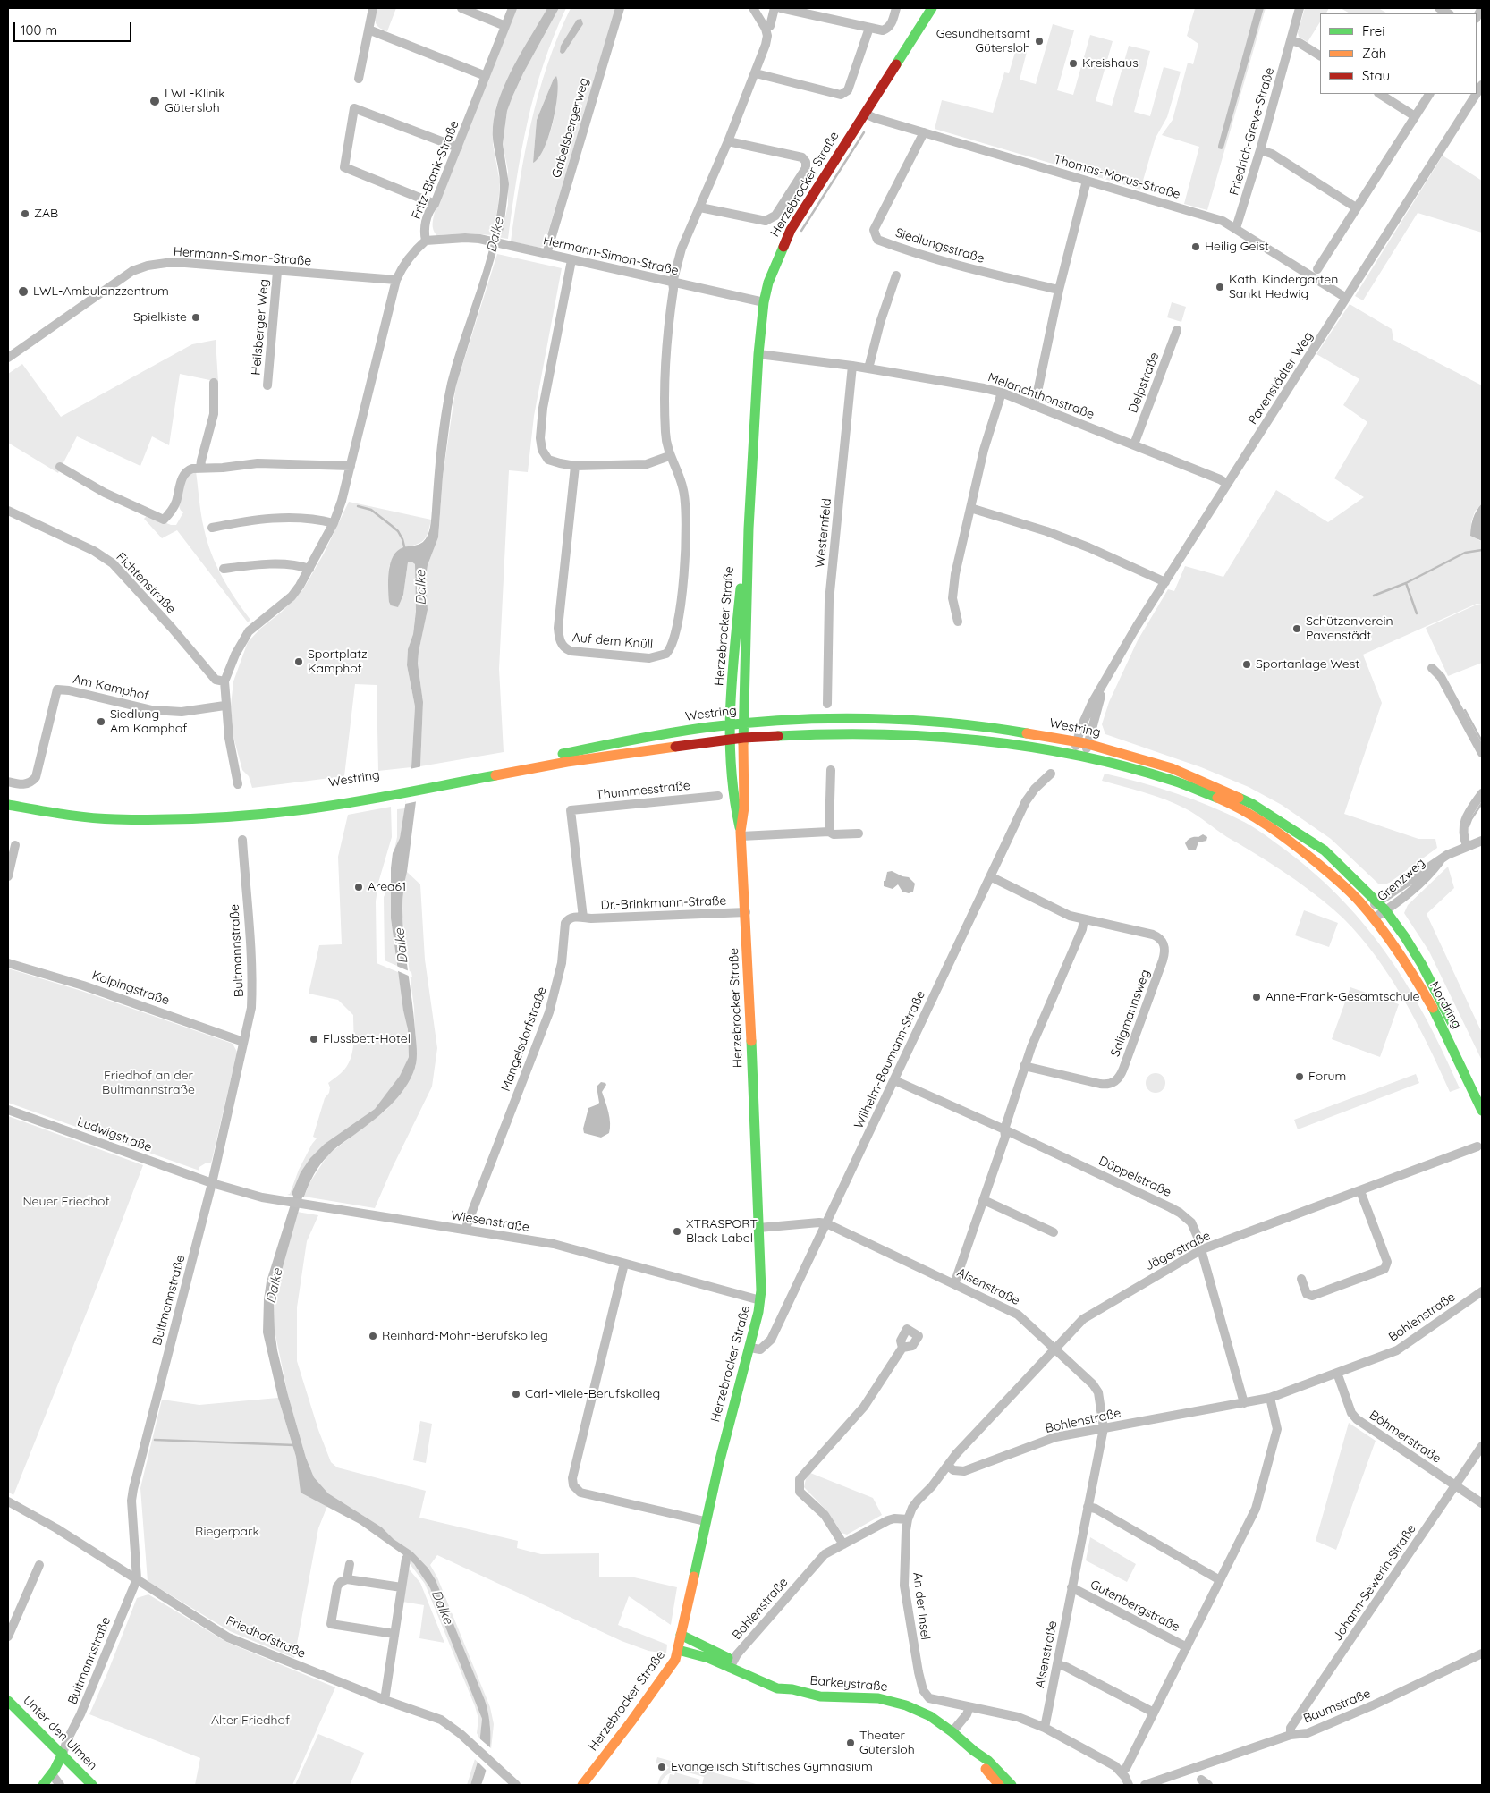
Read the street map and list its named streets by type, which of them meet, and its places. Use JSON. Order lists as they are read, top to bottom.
{
  "streets": {
    "main road": [
      "Herzebrocker Straße",
      "Westring",
      "Nordring",
      "Barkeystraße",
      "Unter den Ulmen"
    ],
    "street": [
      "Gabelsbergerweg",
      "Friedrich-Greve-Straße",
      "Fritz-Blank-Straße",
      "Thomas-Morus-Straße",
      "Siedlungsstraße",
      "Hermann-Simon-Straße",
      "Heilsberger Weg",
      "Pavenstädter Weg",
      "Delpstraße",
      "Melanchthonstraße",
      "Westernfeld",
      "Fichtenstraße",
      "Auf dem Knüll",
      "Am Kamphof",
      "Thummesstraße",
      "Grenzweg",
      "Dr.-Brinkmann-Straße",
      "Bultmannstraße",
      "Kolpingstraße",
      "Saligmannsweg",
      "Mangelsdorfstraße",
      "Wilhelm-Baumann-Straße",
      "Ludwigstraße",
      "Düppelstraße",
      "Wiesenstraße",
      "Jägerstraße",
      "Alsenstraße",
      "Bohlenstraße",
      "Böhmerstraße",
      "Johann-Sewerin-Straße",
      "An der Insel",
      "Gutenbergstraße",
      "Friedhofstraße",
      "Baumstraße"
    ]
  },
  "crossings": [
    ["Gabelsbergerweg", "Hermann-Simon-Straße"],
    ["Friedrich-Greve-Straße", "Thomas-Morus-Straße"],
    ["Fritz-Blank-Straße", "Hermann-Simon-Straße"],
    ["Thomas-Morus-Straße", "Herzebrocker Straße"],
    ["Thomas-Morus-Straße", "Siedlungsstraße"],
    ["Thomas-Morus-Straße", "Pavenstädter Weg"],
    ["Herzebrocker Straße", "Hermann-Simon-Straße"],
    ["Herzebrocker Straße", "Melanchthonstraße"],
    ["Herzebrocker Straße", "Westring"],
    ["Herzebrocker Straße", "Dr.-Brinkmann-Straße"],
    ["Herzebrocker Straße", "Wilhelm-Baumann-Straße"],
    ["Herzebrocker Straße", "Wiesenstraße"],
    ["Herzebrocker Straße", "Alsenstraße"],
    ["Herzebrocker Straße", "Barkeystraße"],
    ["Hermann-Simon-Straße", "Heilsberger Weg"],
    ["Hermann-Simon-Straße", "Auf dem Knüll"],
    ["Pavenstädter Weg", "Melanchthonstraße"],
    ["Pavenstädter Weg", "Westring"],
    ["Delpstraße", "Melanchthonstraße"],
    ["Melanchthonstraße", "Westernfeld"],
    ["Westring", "Grenzweg"],
    ["Westring", "Nordring"],
    ["Thummesstraße", "Dr.-Brinkmann-Straße"],
    ["Thummesstraße", "Mangelsdorfstraße"],
    ["Grenzweg", "Nordring"],
    ["Dr.-Brinkmann-Straße", "Mangelsdorfstraße"],
    ["Bultmannstraße", "Kolpingstraße"],
    ["Bultmannstraße", "Ludwigstraße"],
    ["Bultmannstraße", "Wiesenstraße"],
    ["Bultmannstraße", "Friedhofstraße"],
    ["Bultmannstraße", "Unter den Ulmen"],
    ["Saligmannsweg", "Wilhelm-Baumann-Straße"],
    ["Mangelsdorfstraße", "Wiesenstraße"],
    ["Wilhelm-Baumann-Straße", "Düppelstraße"],
    ["Wilhelm-Baumann-Straße", "Alsenstraße"],
    ["Ludwigstraße", "Wiesenstraße"],
    ["Düppelstraße", "Jägerstraße"],
    ["Düppelstraße", "Bohlenstraße"],
    ["Jägerstraße", "Alsenstraße"],
    ["Jägerstraße", "Bohlenstraße"],
    ["Alsenstraße", "Bohlenstraße"],
    ["Alsenstraße", "Gutenbergstraße"],
    ["Bohlenstraße", "Böhmerstraße"],
    ["Bohlenstraße", "An der Insel"],
    ["Bohlenstraße", "Gutenbergstraße"],
    ["Bohlenstraße", "Barkeystraße"],
    ["Böhmerstraße", "Johann-Sewerin-Straße"],
    ["Johann-Sewerin-Straße", "Baumstraße"]
  ],
  "water": ["Dalke"],
  "parks": [
    "Friedhof an der Bultmannstraße",
    "Neuer Friedhof",
    "Riegerpark",
    "Alter Friedhof"
  ],
  "places": [
    "Gesundheitsamt Gütersloh",
    "Kreishaus",
    "LWL-Klinik Gütersloh",
    "ZAB",
    "Heilig Geist",
    "Kath. Kindergarten Sankt Hedwig",
    "LWL-Ambulanzzentrum",
    "Spielkiste",
    "Schützenverein Pavenstädt",
    "Sportplatz Kamphof",
    "Sportanlage West",
    "Siedlung Am Kamphof",
    "Area61",
    "Anne-Frank-Gesamtschule",
    "Flussbett-Hotel",
    "Forum",
    "XTRASPORT Black Label",
    "Reinhard-Mohn-Berufskolleg",
    "Carl-Miele-Berufskolleg",
    "Theater Gütersloh",
    "Evangelisch Stiftisches Gymnasium"
  ],
  "legend": ["Frei", "Zäh", "Stau"],
  "scale_bar": "100 m"
}
